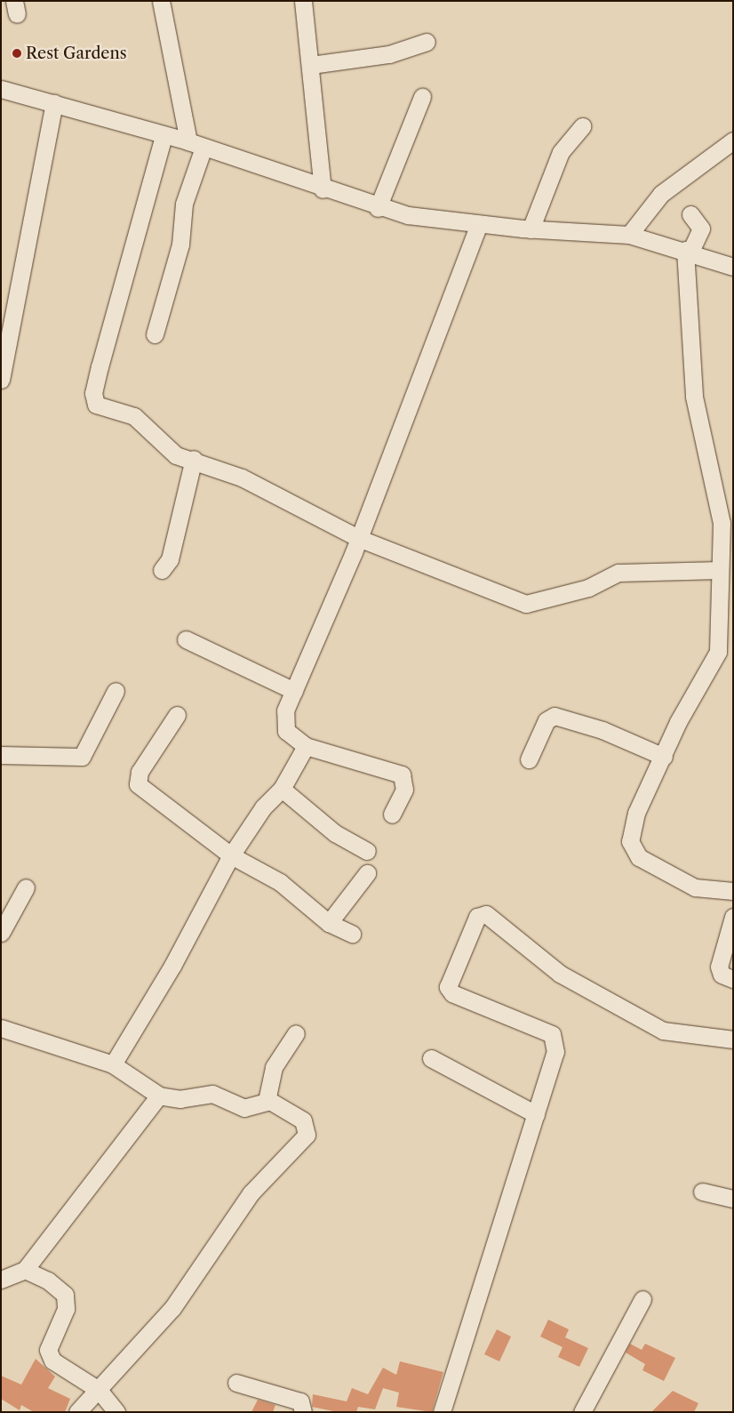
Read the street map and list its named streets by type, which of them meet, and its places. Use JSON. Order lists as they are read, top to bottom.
{
  "places": ["Rest Gardens"]
}
